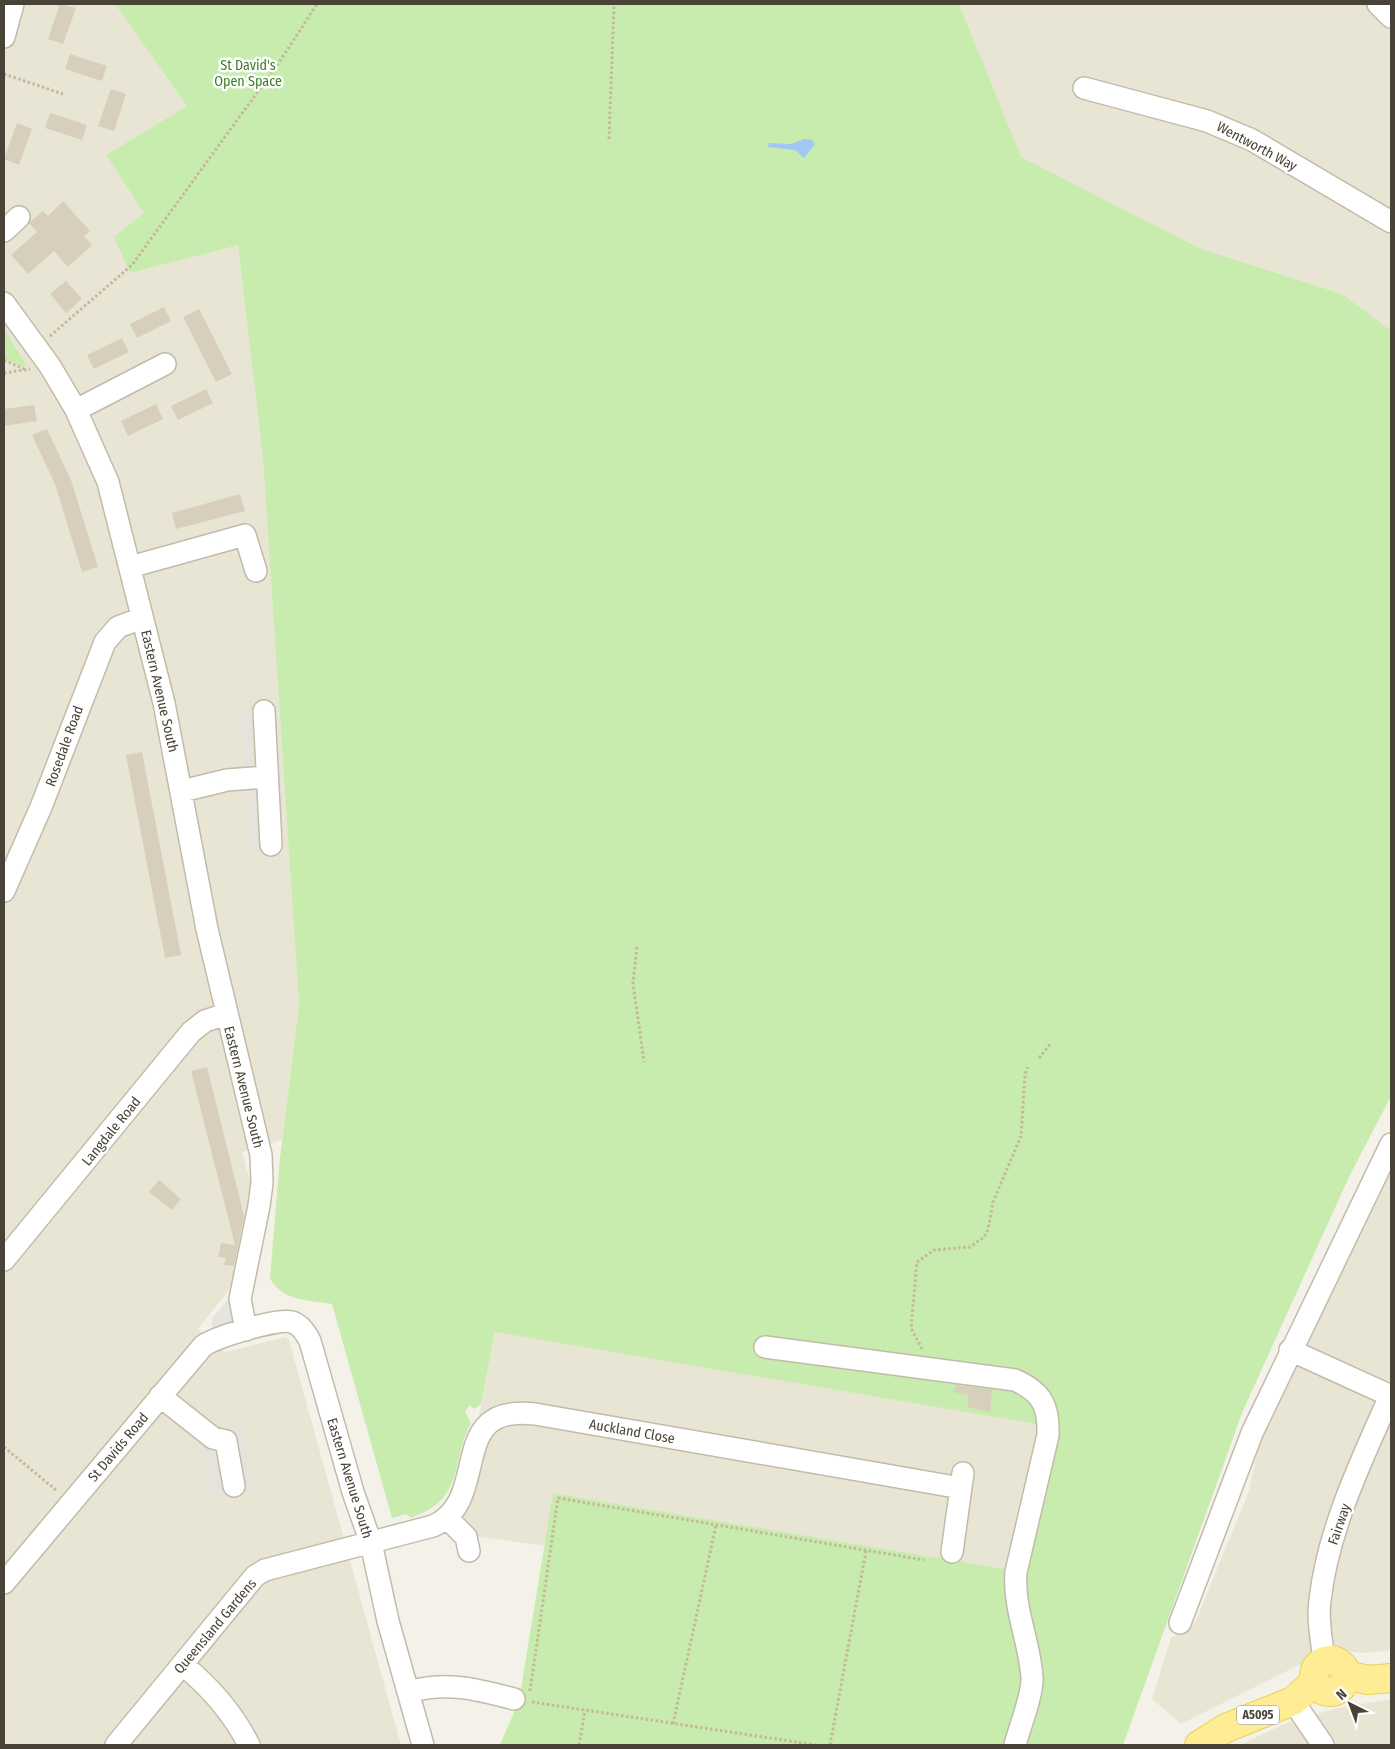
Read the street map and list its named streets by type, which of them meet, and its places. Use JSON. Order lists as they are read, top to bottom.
{
  "streets": {
    "main road": ["A5095"],
    "street": [
      "Wentworth Way",
      "Eastern Avenue South",
      "Rosedale Road",
      "Langdale Road",
      "Auckland Close",
      "St Davids Road",
      "Fairway",
      "Queensland Gardens"
    ]
  },
  "crossings": [
    ["Eastern Avenue South", "Rosedale Road"],
    ["Eastern Avenue South", "Langdale Road"],
    ["Eastern Avenue South", "Auckland Close"],
    ["Eastern Avenue South", "St Davids Road"],
    ["Eastern Avenue South", "Queensland Gardens"],
    ["Auckland Close", "Queensland Gardens"],
    ["Fairway", "A5095"]
  ],
  "parks": ["St David's Open Space"],
  "north": "top left"
}
